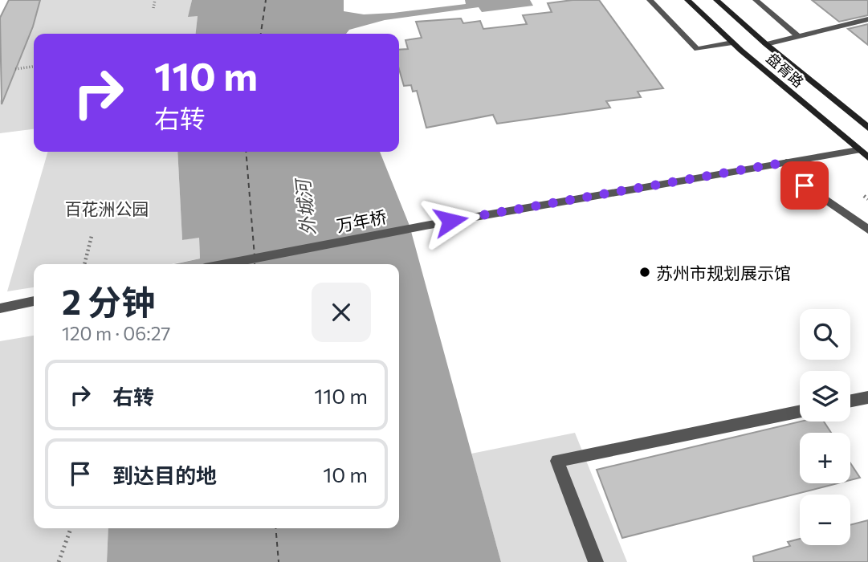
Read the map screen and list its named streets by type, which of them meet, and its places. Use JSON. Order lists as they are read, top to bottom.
{
  "streets": {
    "main road": ["盘胥路"],
    "street": ["万年桥"]
  },
  "crossings": [
    ["盘胥路", "万年桥"]
  ],
  "water": ["外城河"],
  "parks": ["百花洲公园"],
  "places": ["苏州市规划展示馆"],
  "page": {
    "turn": ["110 m", "右转"],
    "heading": ["2 分钟", "120 m · 06:27"],
    "map_buttons": ["+", "−"],
    "list": [
      {
        "name": "右转",
        "value": "110 m"
      },
      {
        "name": "到达目的地",
        "value": "10 m"
      }
    ]
  }
}
